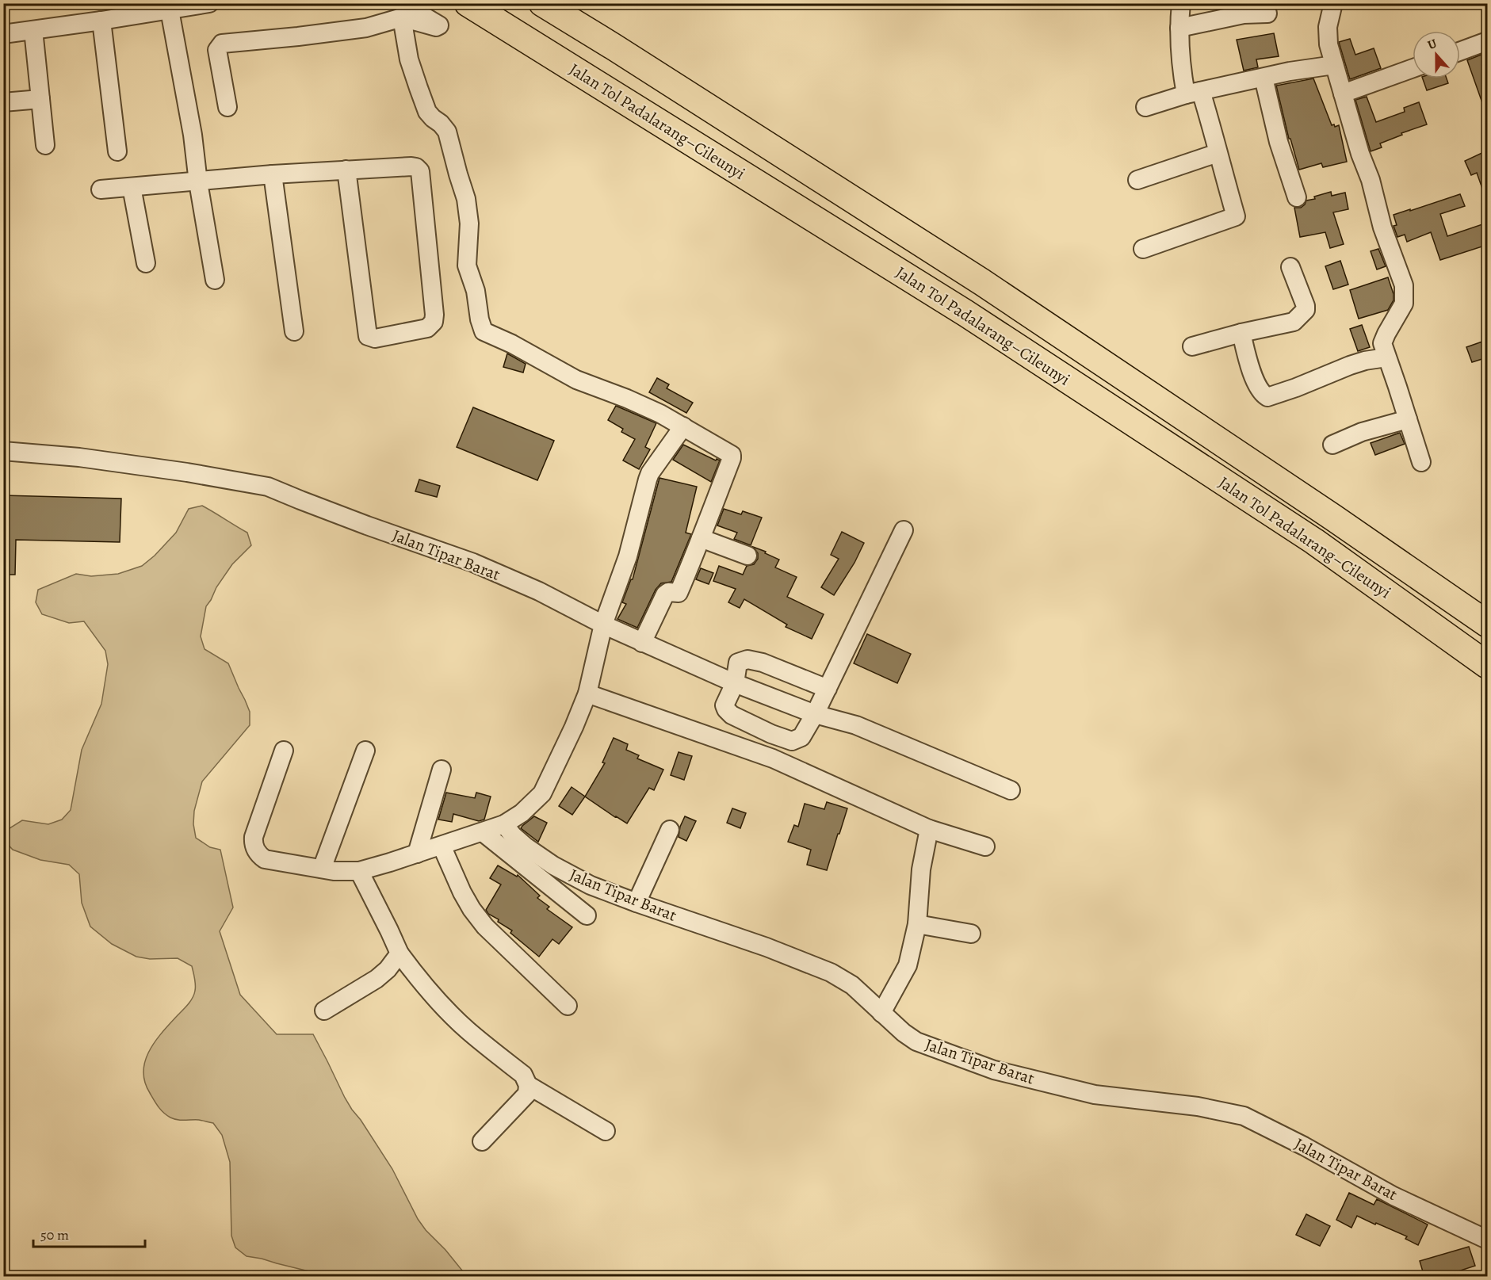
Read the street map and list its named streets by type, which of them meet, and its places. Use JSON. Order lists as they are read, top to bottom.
{
  "streets": {
    "highway": ["Jalan Tol Padalarang–Cileunyi"],
    "street": ["Jalan Tipar Barat"]
  },
  "scale_bar": "50 m",
  "north": "top"
}
